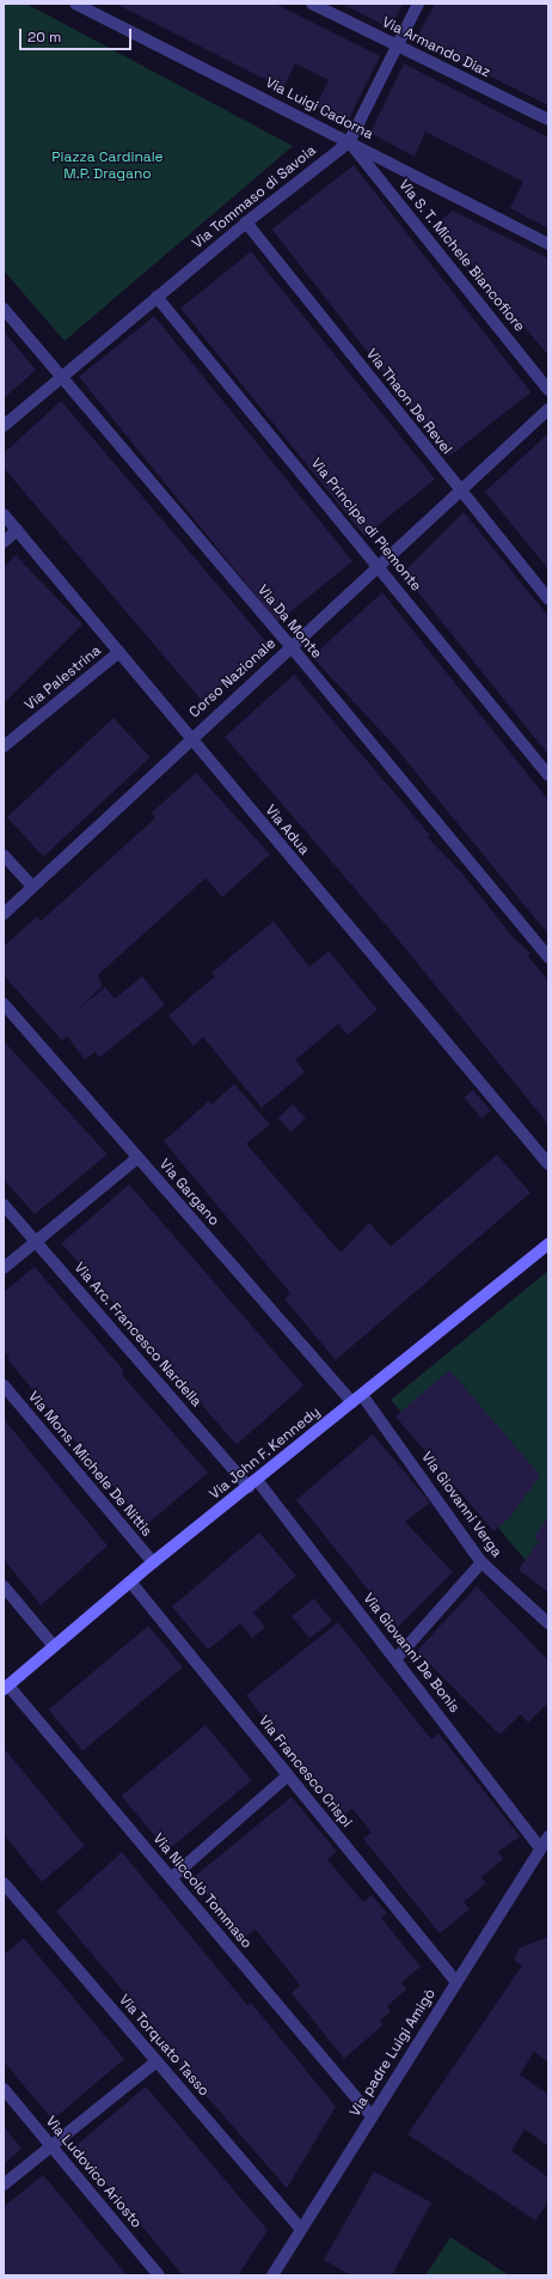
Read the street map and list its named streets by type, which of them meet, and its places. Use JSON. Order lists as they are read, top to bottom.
{
  "streets": {
    "main road": ["Via John F. Kennedy"],
    "street": [
      "Via Armando Diaz",
      "Via Luigi Cadorna",
      "Via Tommaso di Savoia",
      "Via S. T. Michele Biancofiore",
      "Via Thaon De Revel",
      "Via Principe di Piemonte",
      "Via Da Monte",
      "Via Palestrina",
      "Corso Nazionale",
      "Via Adua",
      "Via Gargano",
      "Via Arc. Francesco Nardella",
      "Via Mons. Michele De Nittis",
      "Via Giovanni Verga",
      "Via Giovanni De Bonis",
      "Via Francesco Crispi",
      "Via Niccolò Tommaso",
      "Via Torquato Tasso",
      "Via padre Luigi Amigò",
      "Via Ludovico Ariosto"
    ]
  },
  "crossings": [
    ["Via Armando Diaz", "Via Tommaso di Savoia"],
    ["Via Luigi Cadorna", "Via Tommaso di Savoia"],
    ["Via Luigi Cadorna", "Via S. T. Michele Biancofiore"],
    ["Via Tommaso di Savoia", "Via S. T. Michele Biancofiore"],
    ["Via Tommaso di Savoia", "Via Thaon De Revel"],
    ["Via Tommaso di Savoia", "Via Principe di Piemonte"],
    ["Via Tommaso di Savoia", "Via Da Monte"],
    ["Via Thaon De Revel", "Corso Nazionale"],
    ["Via Principe di Piemonte", "Corso Nazionale"],
    ["Via Da Monte", "Corso Nazionale"],
    ["Via Palestrina", "Via Adua"],
    ["Corso Nazionale", "Via Adua"],
    ["Via Gargano", "Via John F. Kennedy"],
    ["Via Arc. Francesco Nardella", "Via John F. Kennedy"],
    ["Via Arc. Francesco Nardella", "Via Giovanni De Bonis"],
    ["Via John F. Kennedy", "Via Mons. Michele De Nittis"],
    ["Via John F. Kennedy", "Via Giovanni Verga"],
    ["Via John F. Kennedy", "Via Giovanni De Bonis"],
    ["Via John F. Kennedy", "Via Francesco Crispi"],
    ["Via John F. Kennedy", "Via Niccolò Tommaso"],
    ["Via Giovanni De Bonis", "Via padre Luigi Amigò"],
    ["Via Francesco Crispi", "Via padre Luigi Amigò"],
    ["Via Niccolò Tommaso", "Via padre Luigi Amigò"],
    ["Via Torquato Tasso", "Via padre Luigi Amigò"]
  ],
  "parks": ["Piazza Cardinale M.P. Dragano"],
  "scale_bar": "20 m"
}
